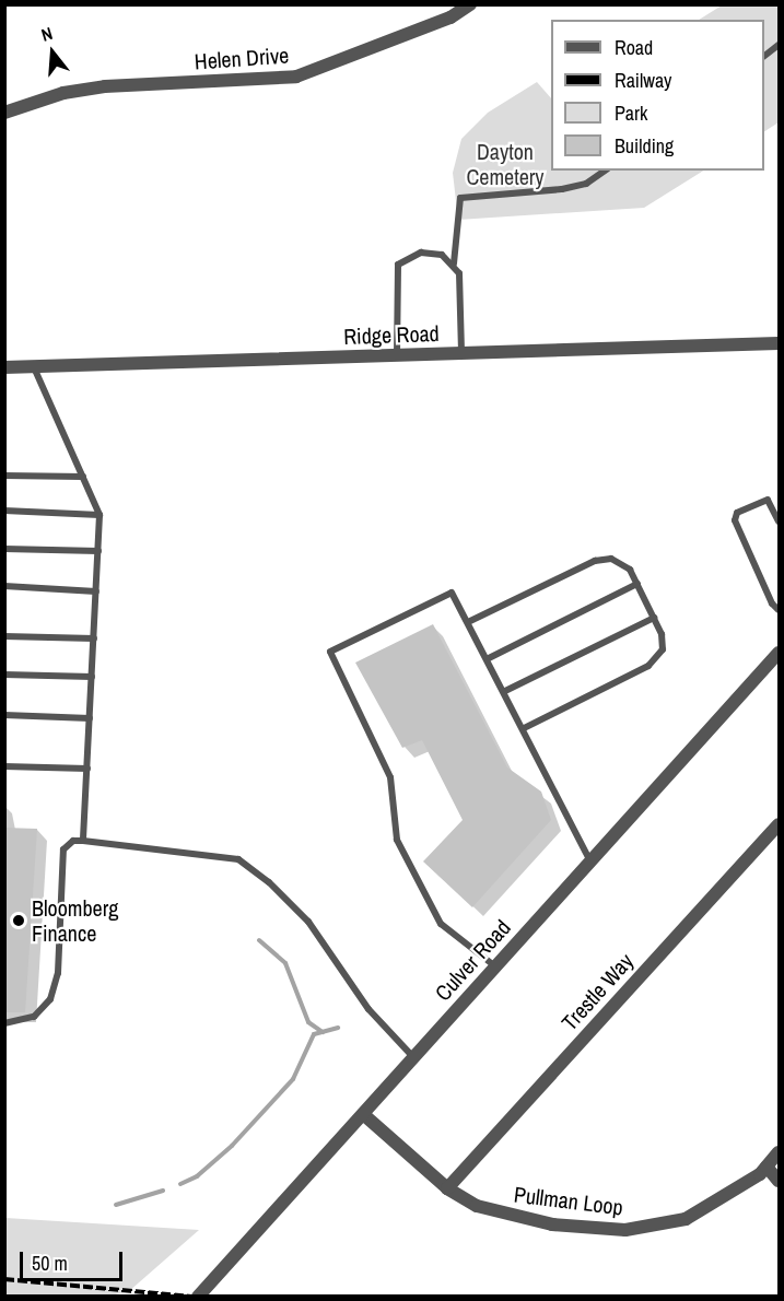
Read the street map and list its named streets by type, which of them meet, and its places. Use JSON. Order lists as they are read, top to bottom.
{
  "streets": {
    "street": [
      "Helen Drive",
      "Ridge Road",
      "Culver Road",
      "Trestle Way",
      "Pullman Loop"
    ]
  },
  "crossings": [
    ["Culver Road", "Pullman Loop"],
    ["Trestle Way", "Pullman Loop"]
  ],
  "parks": ["Dayton Cemetery"],
  "places": ["Bloomberg Finance"],
  "legend": [
    "Road",
    "Railway",
    "Park",
    "Building"
  ],
  "scale_bar": "50 m",
  "north": "top"
}
